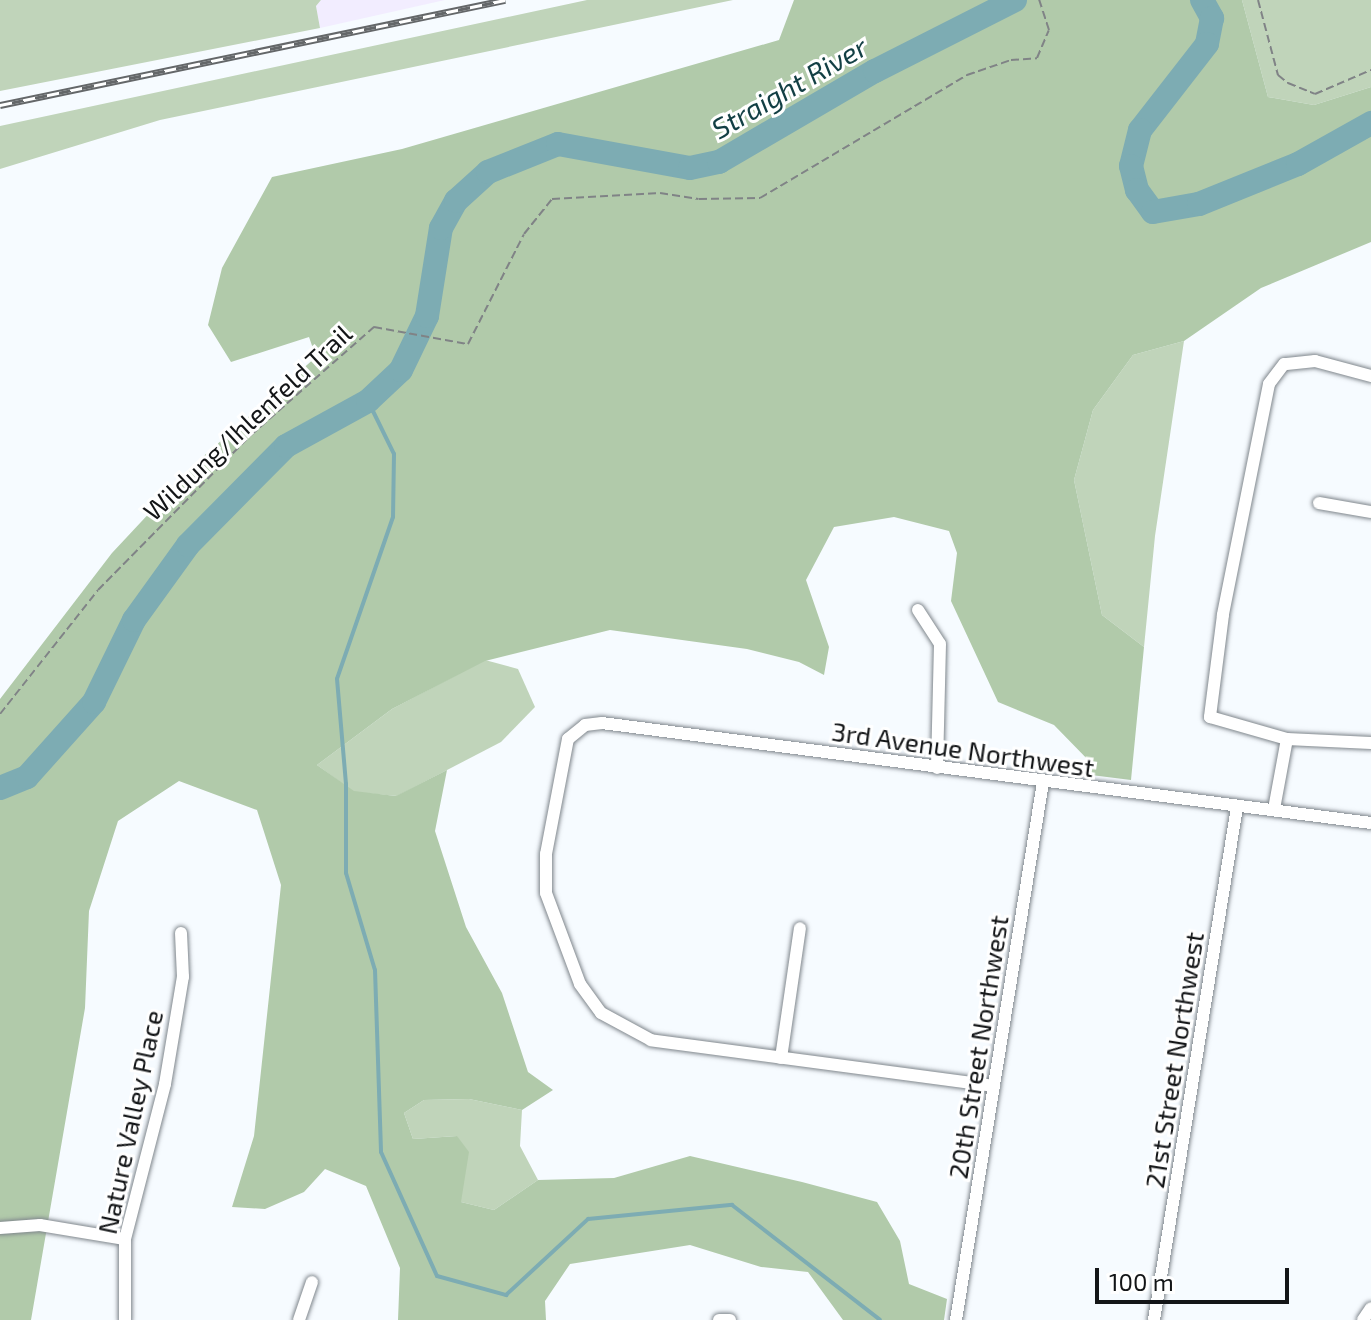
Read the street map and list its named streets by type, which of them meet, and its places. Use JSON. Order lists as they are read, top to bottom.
{
  "streets": {
    "street": [
      "3rd Avenue Northwest",
      "20th Street Northwest",
      "21st Street Northwest",
      "Nature Valley Place"
    ],
    "path": ["Wildung/Ihlenfeld Trail"]
  },
  "crossings": [
    ["3rd Avenue Northwest", "20th Street Northwest"],
    ["3rd Avenue Northwest", "21st Street Northwest"]
  ],
  "water": ["Straight River"],
  "scale_bar": "100 m"
}
